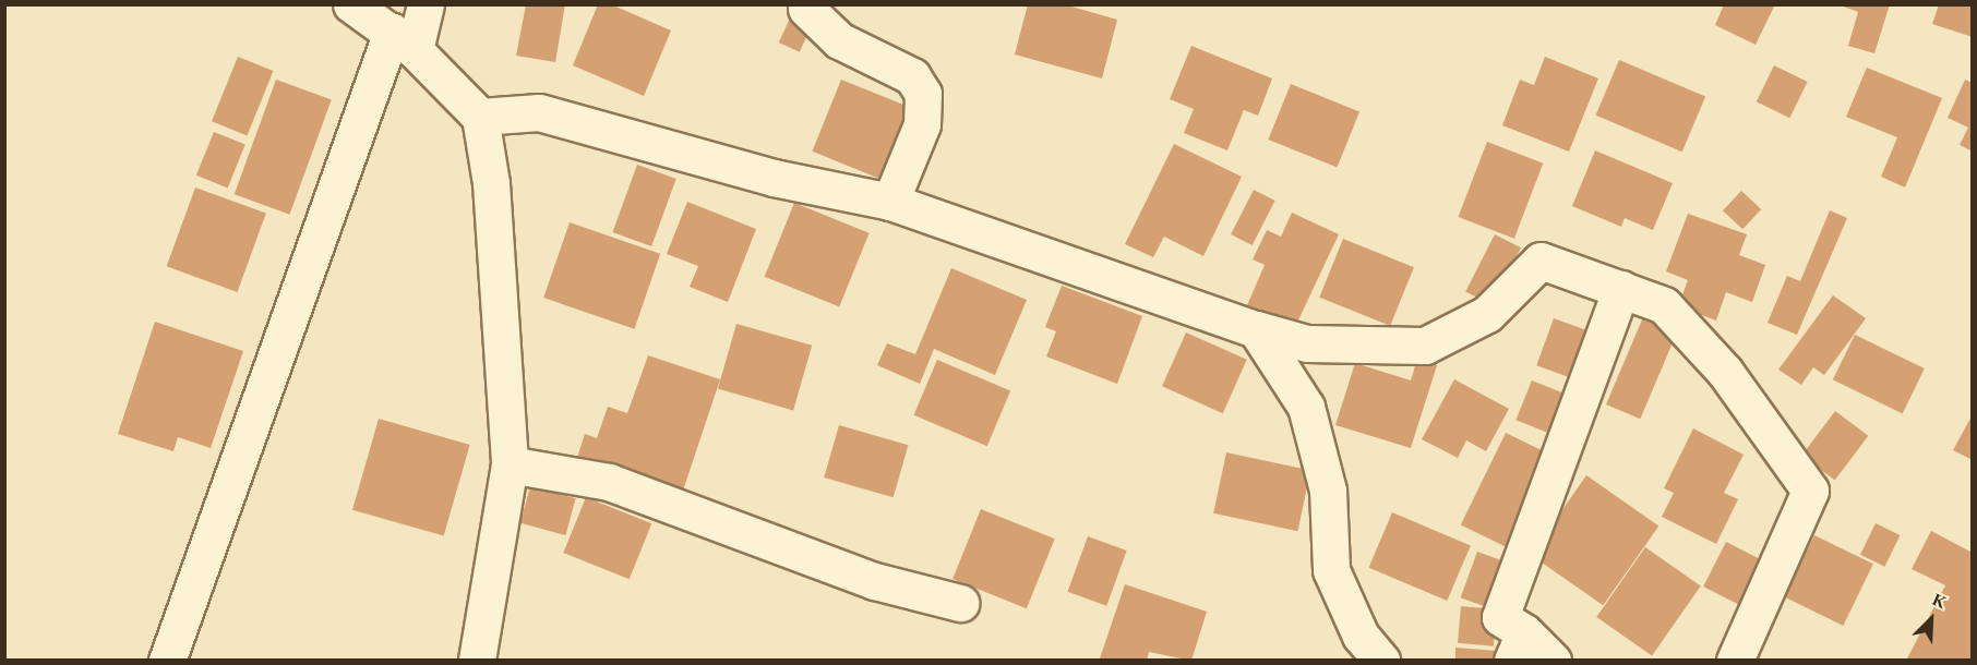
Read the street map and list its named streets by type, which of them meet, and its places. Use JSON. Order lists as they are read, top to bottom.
{
  "north": "top right"
}
